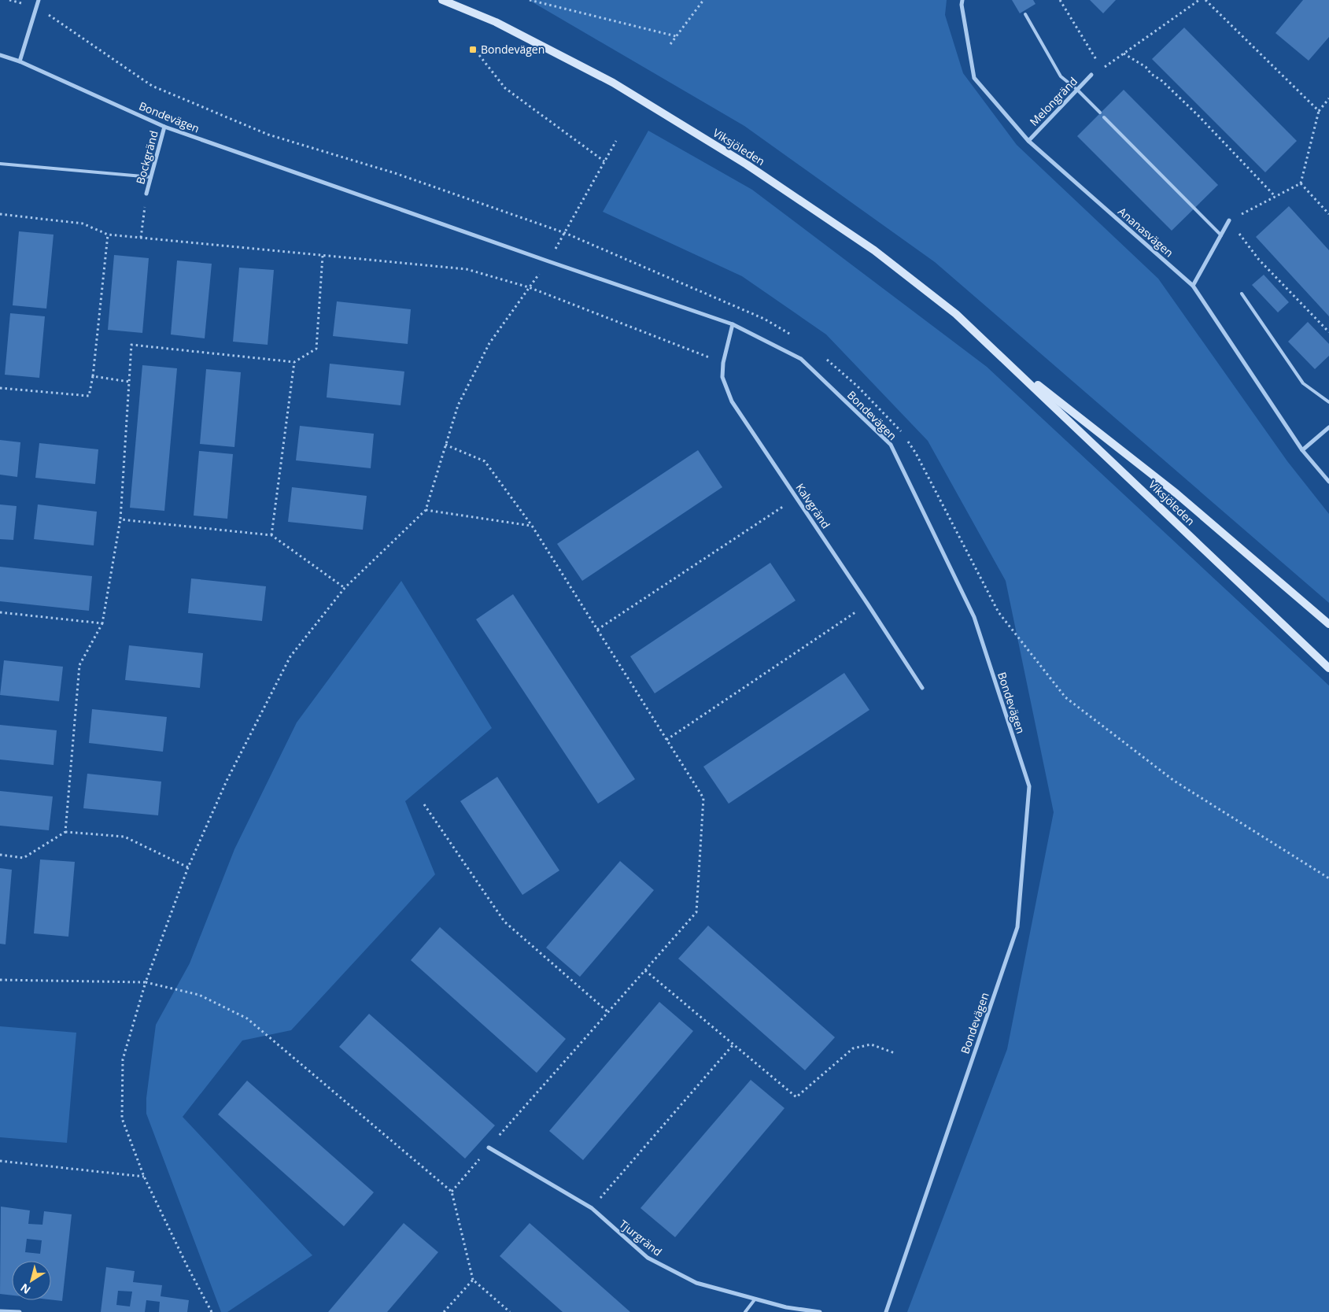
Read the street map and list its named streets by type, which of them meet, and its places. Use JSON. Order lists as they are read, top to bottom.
{
  "streets": {
    "main road": ["Viksjöleden"],
    "street": [
      "Melongränd",
      "Bondevägen",
      "Bockgränd",
      "Ananasvägen",
      "Kalvgränd",
      "Tjurgränd"
    ]
  },
  "crossings": [
    ["Melongränd", "Ananasvägen"],
    ["Bondevägen", "Bockgränd"],
    ["Bondevägen", "Kalvgränd"]
  ],
  "places": {
    "transit": ["Bondevägen"]
  },
  "north": "bottom left"
}
